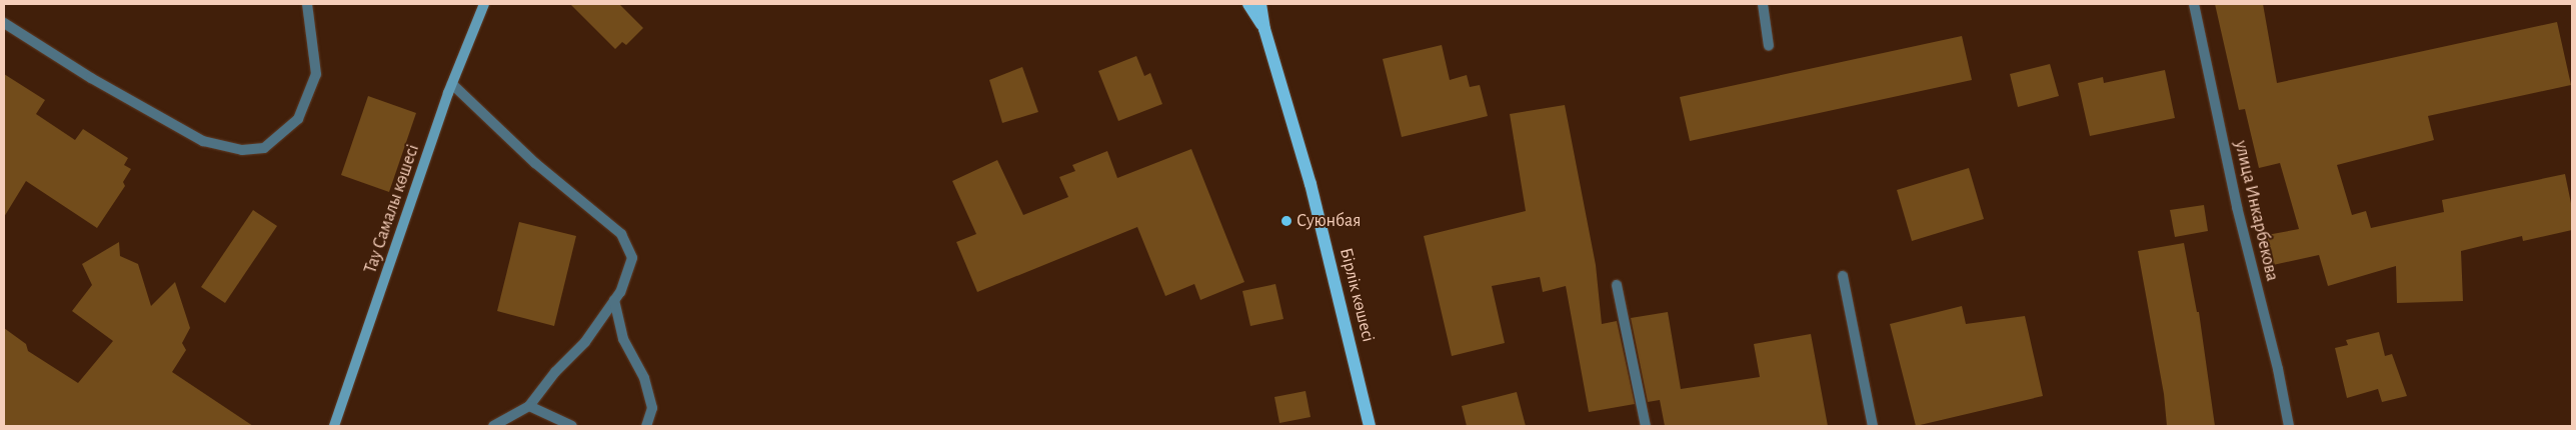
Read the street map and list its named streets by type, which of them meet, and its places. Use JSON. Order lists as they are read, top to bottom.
{
  "streets": {
    "main road": ["Бірлік көшесі"],
    "street": ["Тау Самалы көшесі", "улица Инкарбекова"]
  },
  "places": ["Суюнбая"]
}
